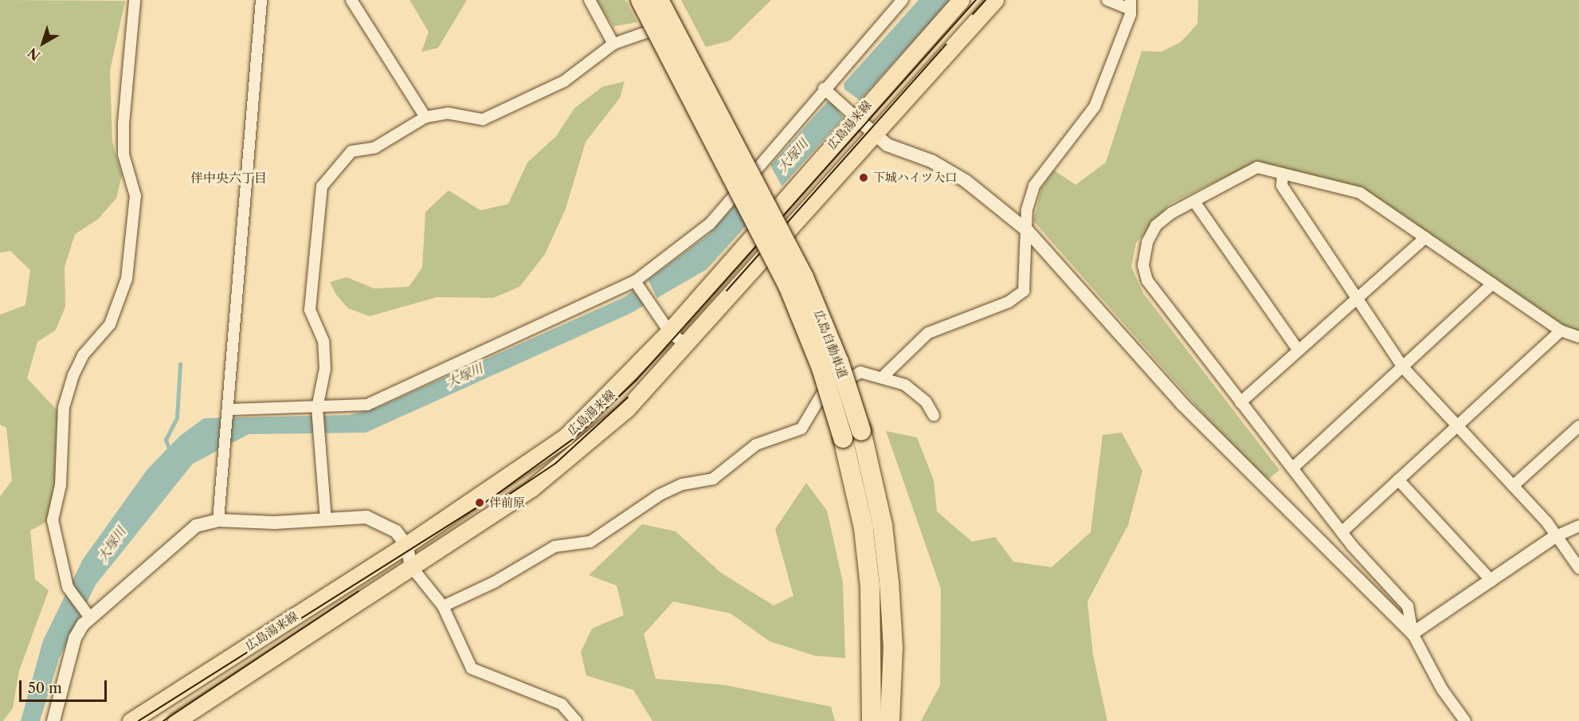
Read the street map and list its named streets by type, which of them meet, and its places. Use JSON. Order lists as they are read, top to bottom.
{
  "streets": {
    "highway": ["広島自動車道"],
    "main road": ["広島湯来線"]
  },
  "districts": ["伴中央六丁目"],
  "water": ["大塚川"],
  "places": ["下城ハイツ入口", "伴前原"],
  "scale_bar": "50 m",
  "north": "bottom left"
}
